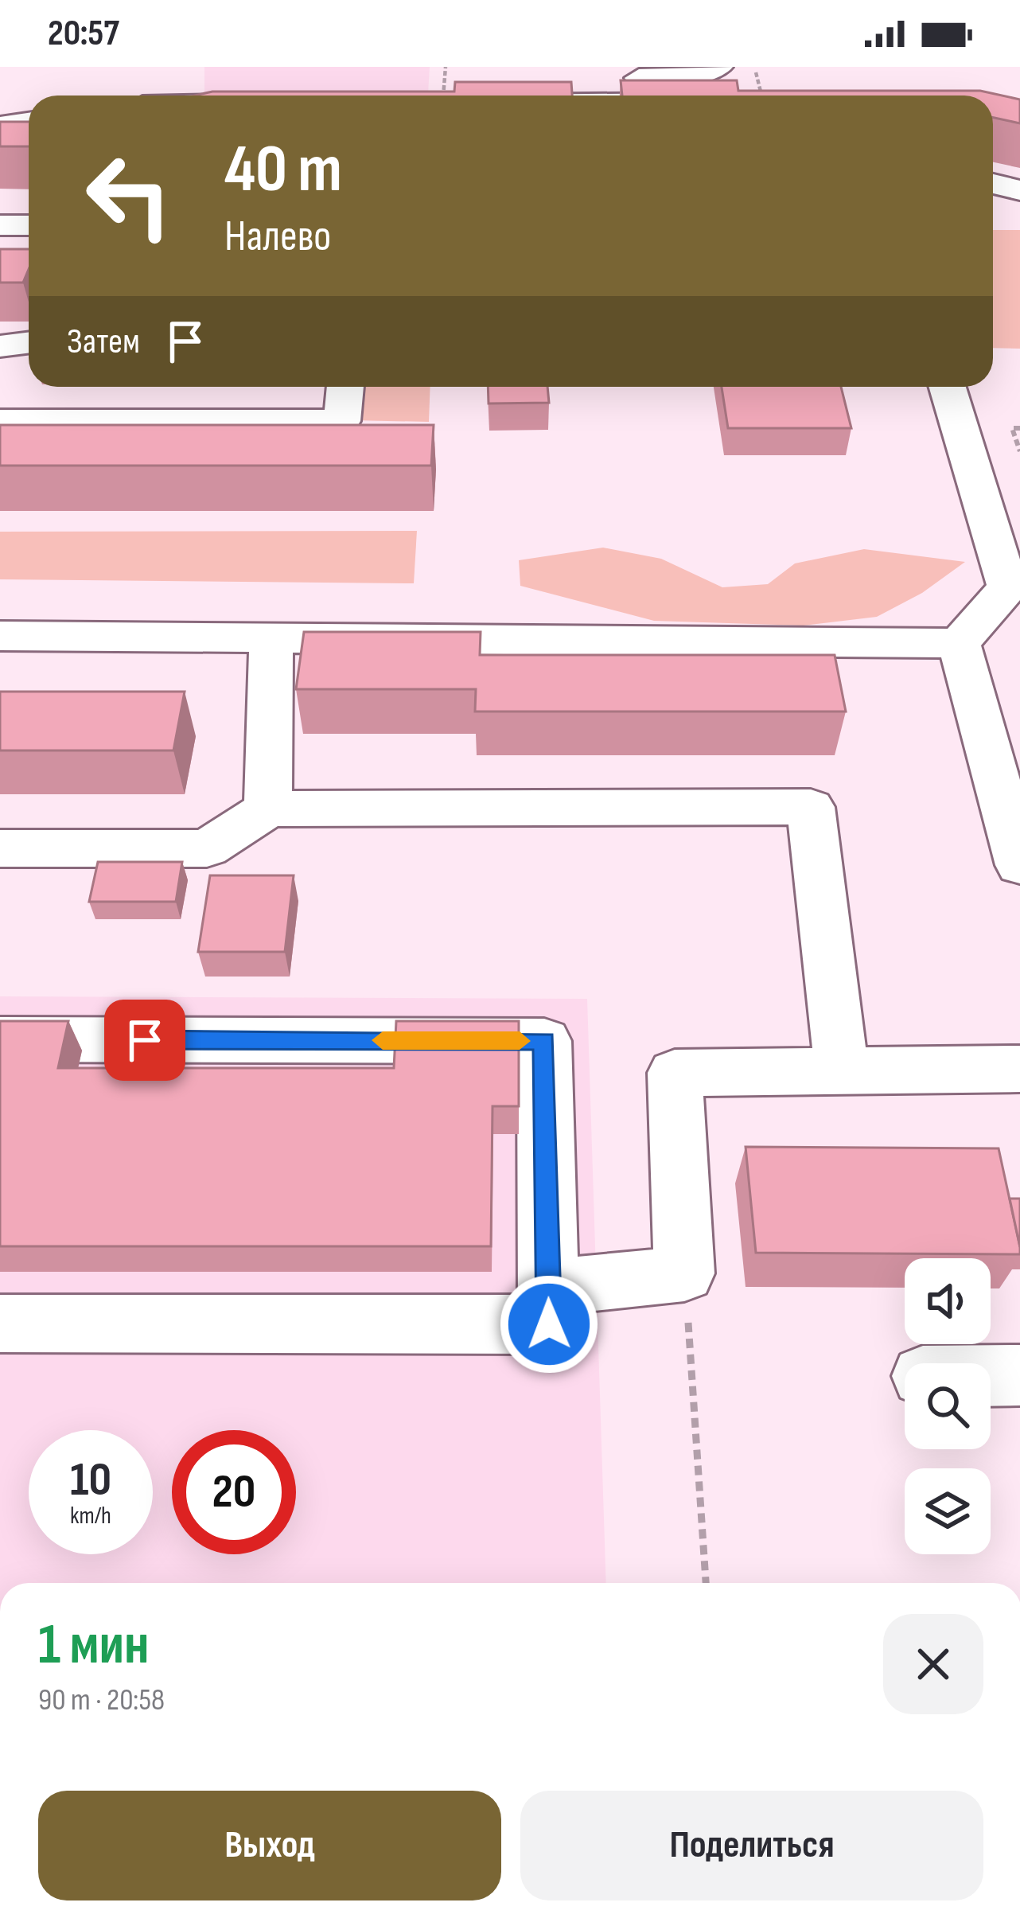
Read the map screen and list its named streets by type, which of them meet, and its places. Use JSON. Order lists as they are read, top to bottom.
{
  "page": {
    "status": "20:57",
    "turn": ["40 m", "Налево"],
    "then": "Затем",
    "speed": "10 km/h",
    "limit": "20",
    "heading": ["1 мин", "90 m · 20:58"],
    "buttons": ["Выход", "Поделиться"]
  }
}
